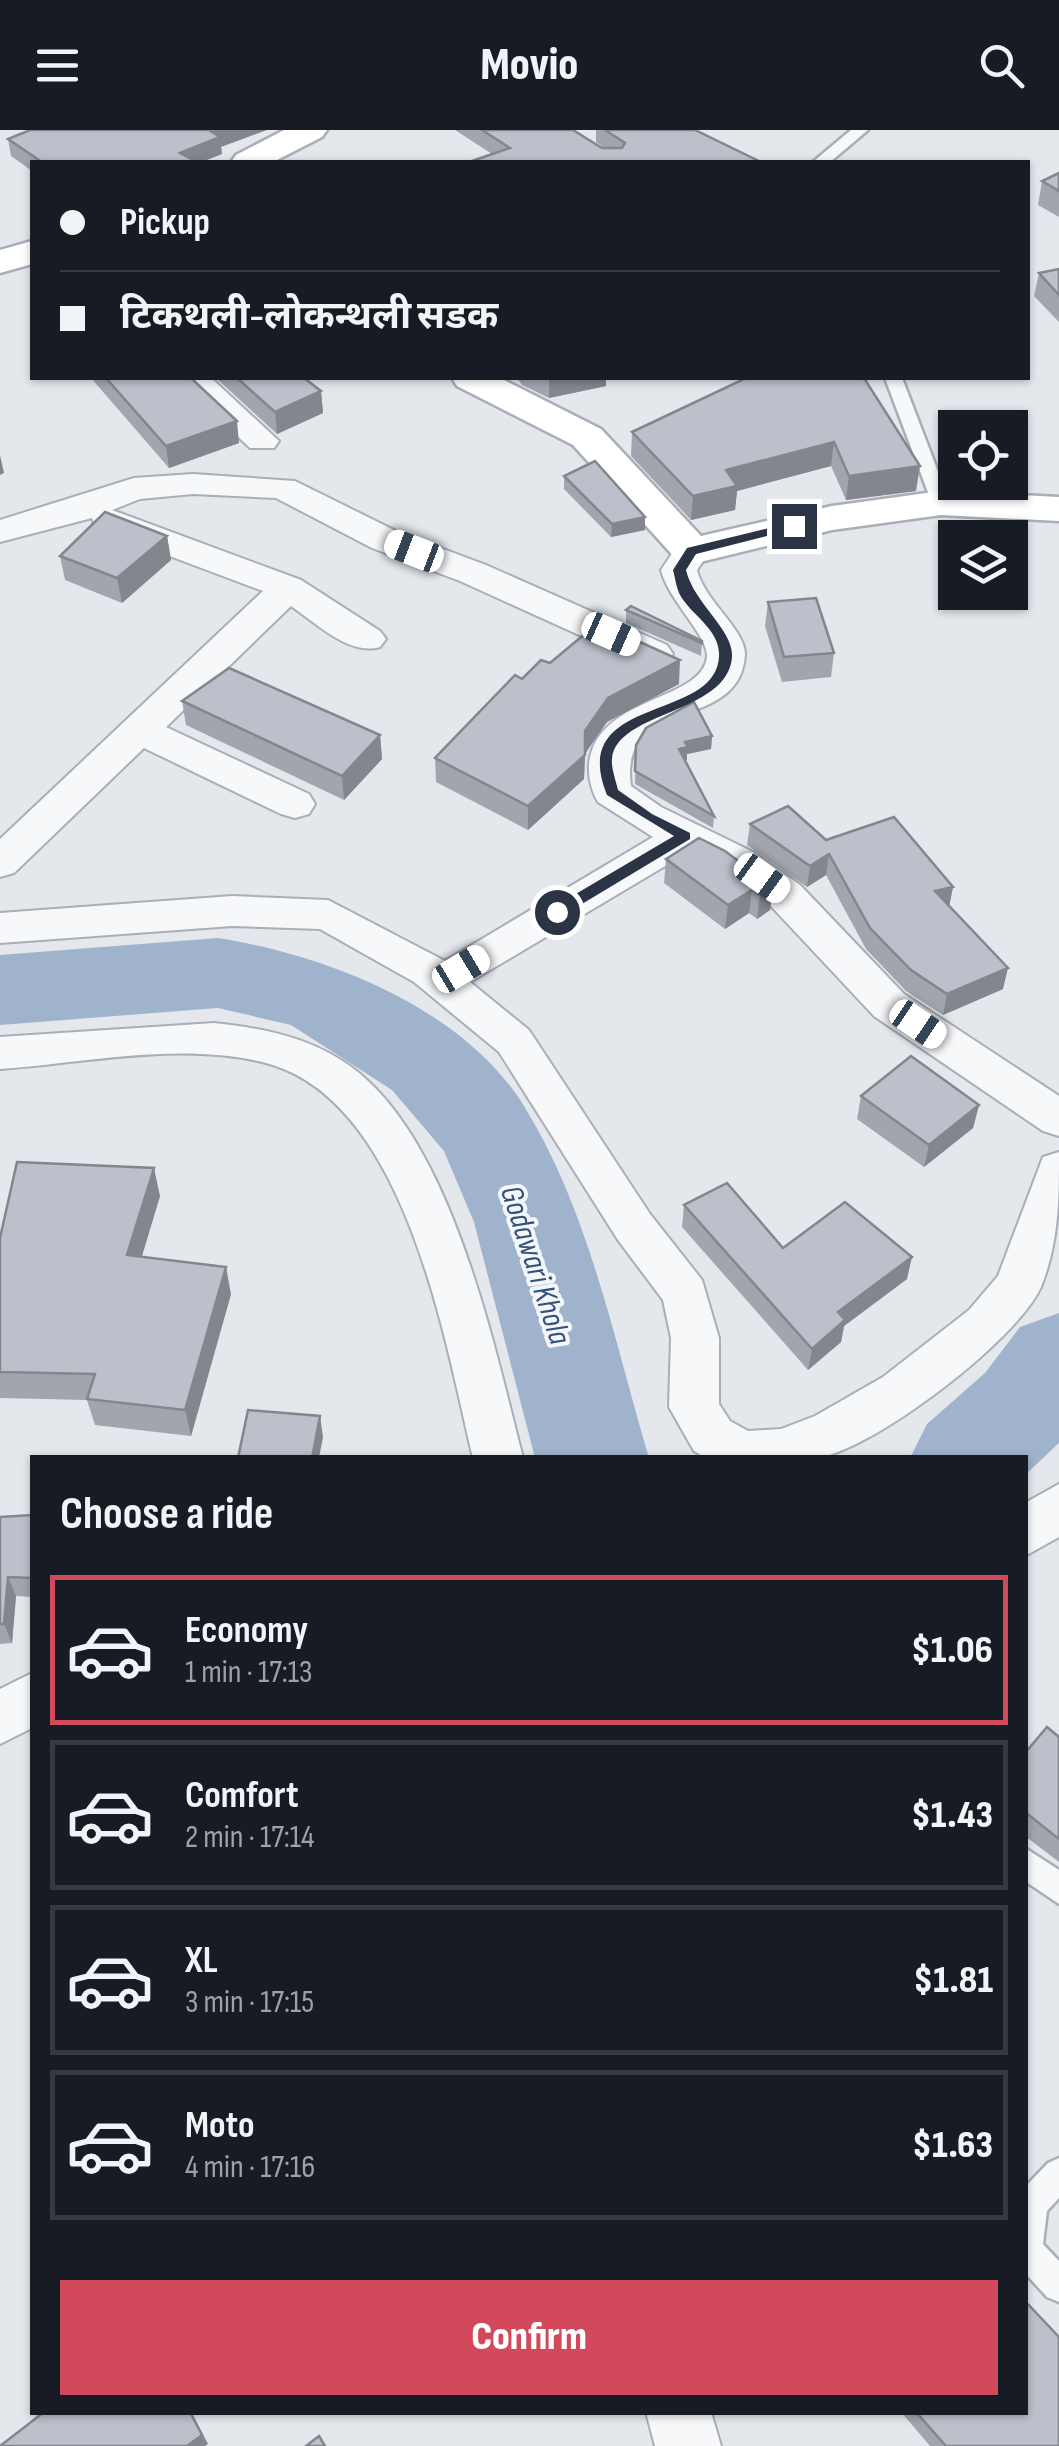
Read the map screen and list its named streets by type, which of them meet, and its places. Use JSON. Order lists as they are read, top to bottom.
{
  "water": ["Godawari Khola"],
  "page": {
    "header": "Movio",
    "banner": ["Pickup", "टिकथली-लोकन्थली सडक"],
    "heading": "Choose a ride",
    "list": [
      {
        "name": "Economy",
        "note": "1 min · 17:13",
        "value": "$1.06"
      },
      {
        "name": "Comfort",
        "note": "2 min · 17:14",
        "value": "$1.43"
      },
      {
        "name": "XL",
        "note": "3 min · 17:15",
        "value": "$1.81"
      },
      {
        "name": "Moto",
        "note": "4 min · 17:16",
        "value": "$1.63"
      }
    ],
    "buttons": "Confirm"
  }
}
